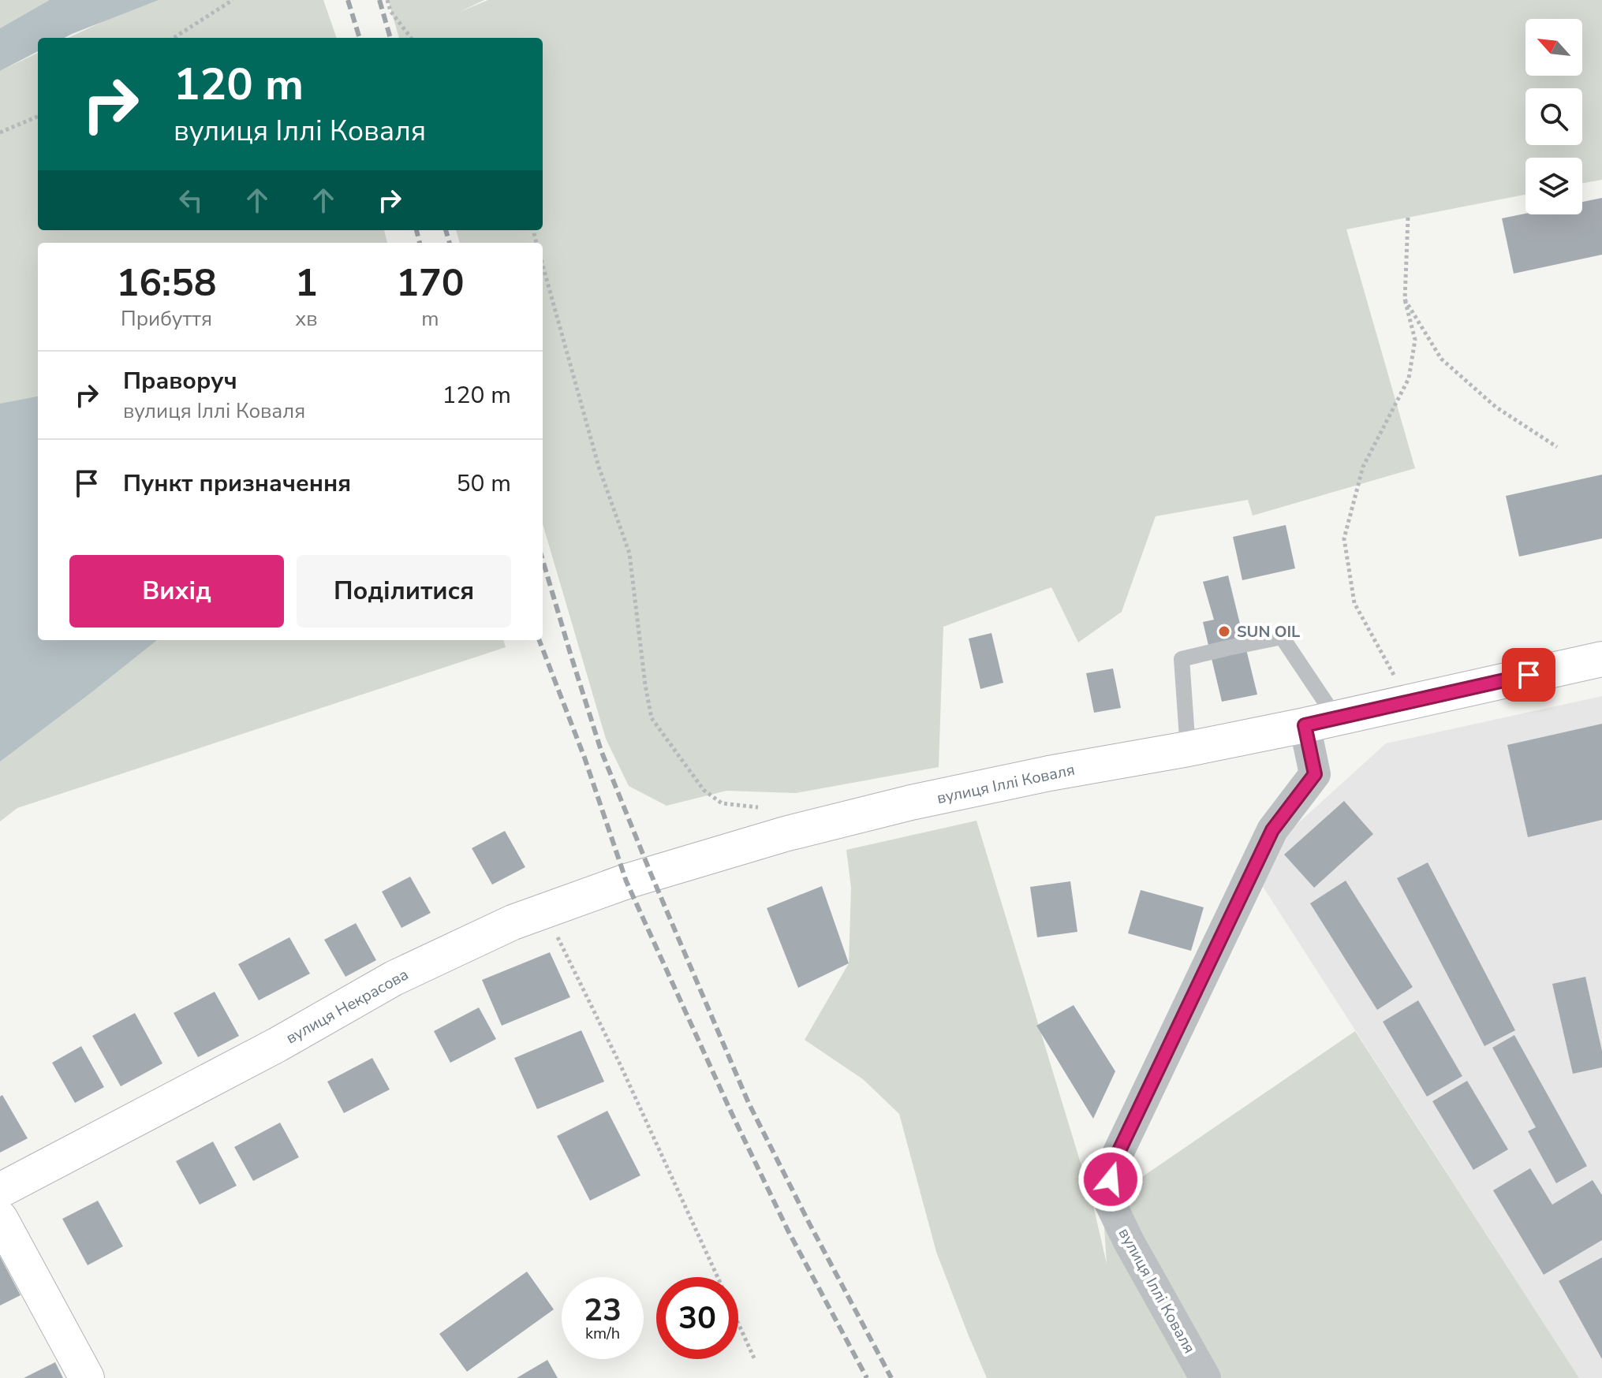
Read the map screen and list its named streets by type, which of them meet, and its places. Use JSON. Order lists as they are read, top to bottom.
{
  "streets": {
    "main road": ["вулиця Іллі Коваля", "вулиця Некрасова"]
  },
  "crossings": [
    ["вулиця Іллі Коваля", "вулиця Некрасова"]
  ],
  "places": ["SUN OIL"],
  "north": "top left",
  "page": {
    "turn": ["120 m", "вулиця Іллі Коваля"],
    "eta": [
      "16:58",
      "Прибуття",
      "1",
      "хв",
      "170",
      "m"
    ],
    "list": [
      {
        "name": "Праворуч",
        "note": "вулиця Іллі Коваля",
        "value": "120 m"
      },
      {
        "name": "Пункт призначення",
        "value": "50 m"
      }
    ],
    "buttons": ["Вихід", "Поділитися"],
    "speed": "23 km/h",
    "limit": "30"
  }
}
